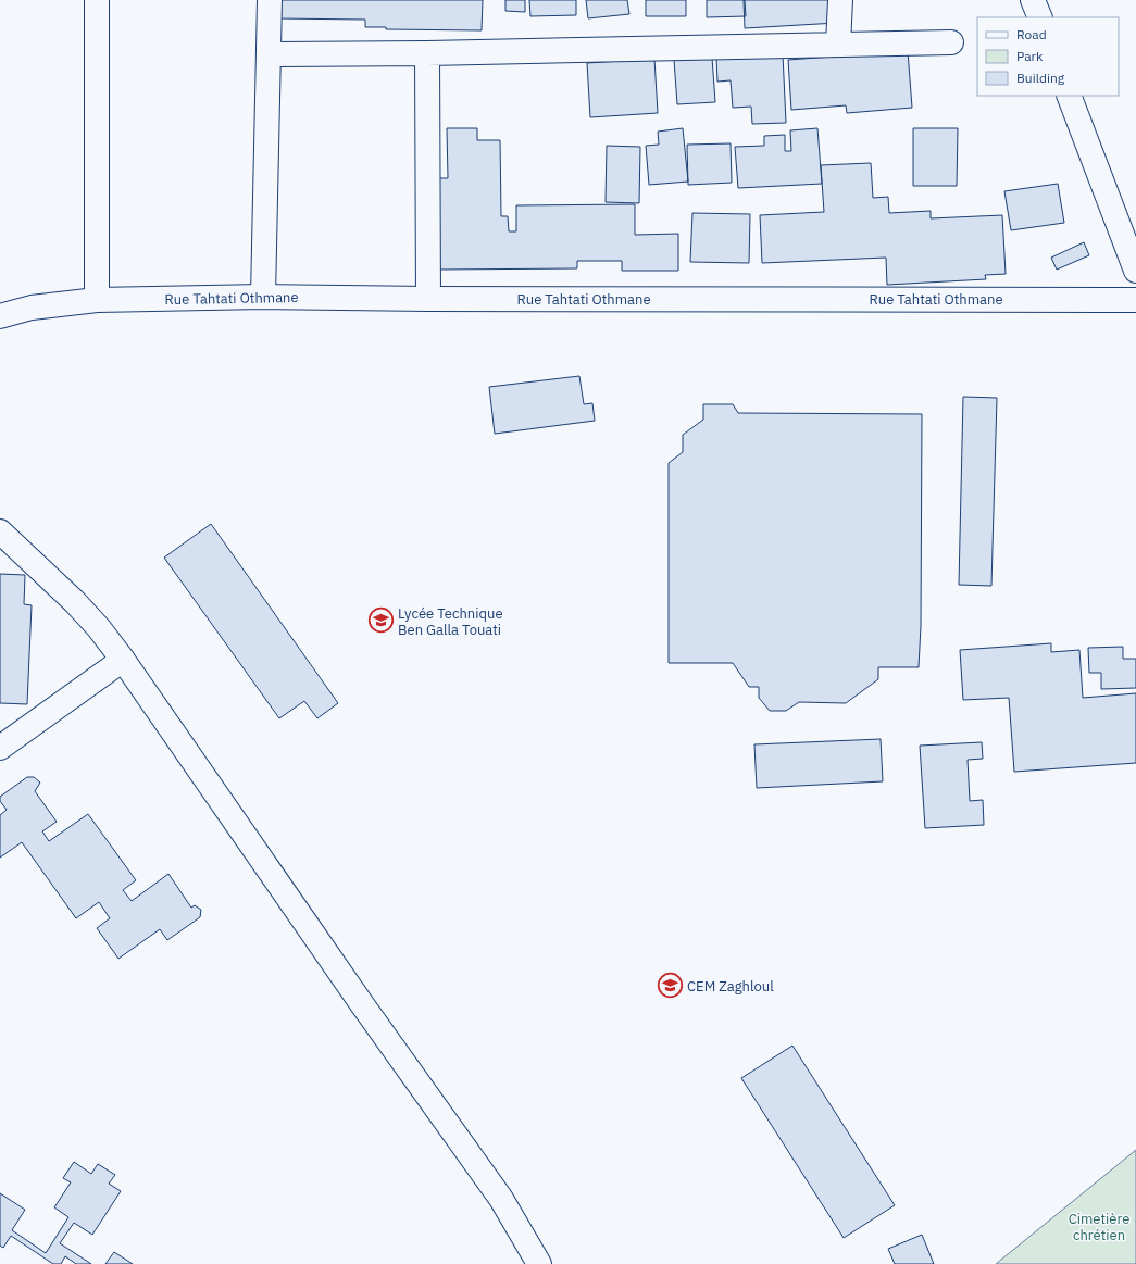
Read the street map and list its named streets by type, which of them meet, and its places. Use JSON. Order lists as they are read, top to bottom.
{
  "streets": {
    "main road": ["Rue Tahtati Othmane"]
  },
  "parks": ["Cimetière chrétien"],
  "places": {
    "school or university": ["Lycée Technique Ben Galla Touati", "CEM Zaghloul"]
  },
  "legend": ["Road", "Park", "Building"]
}
